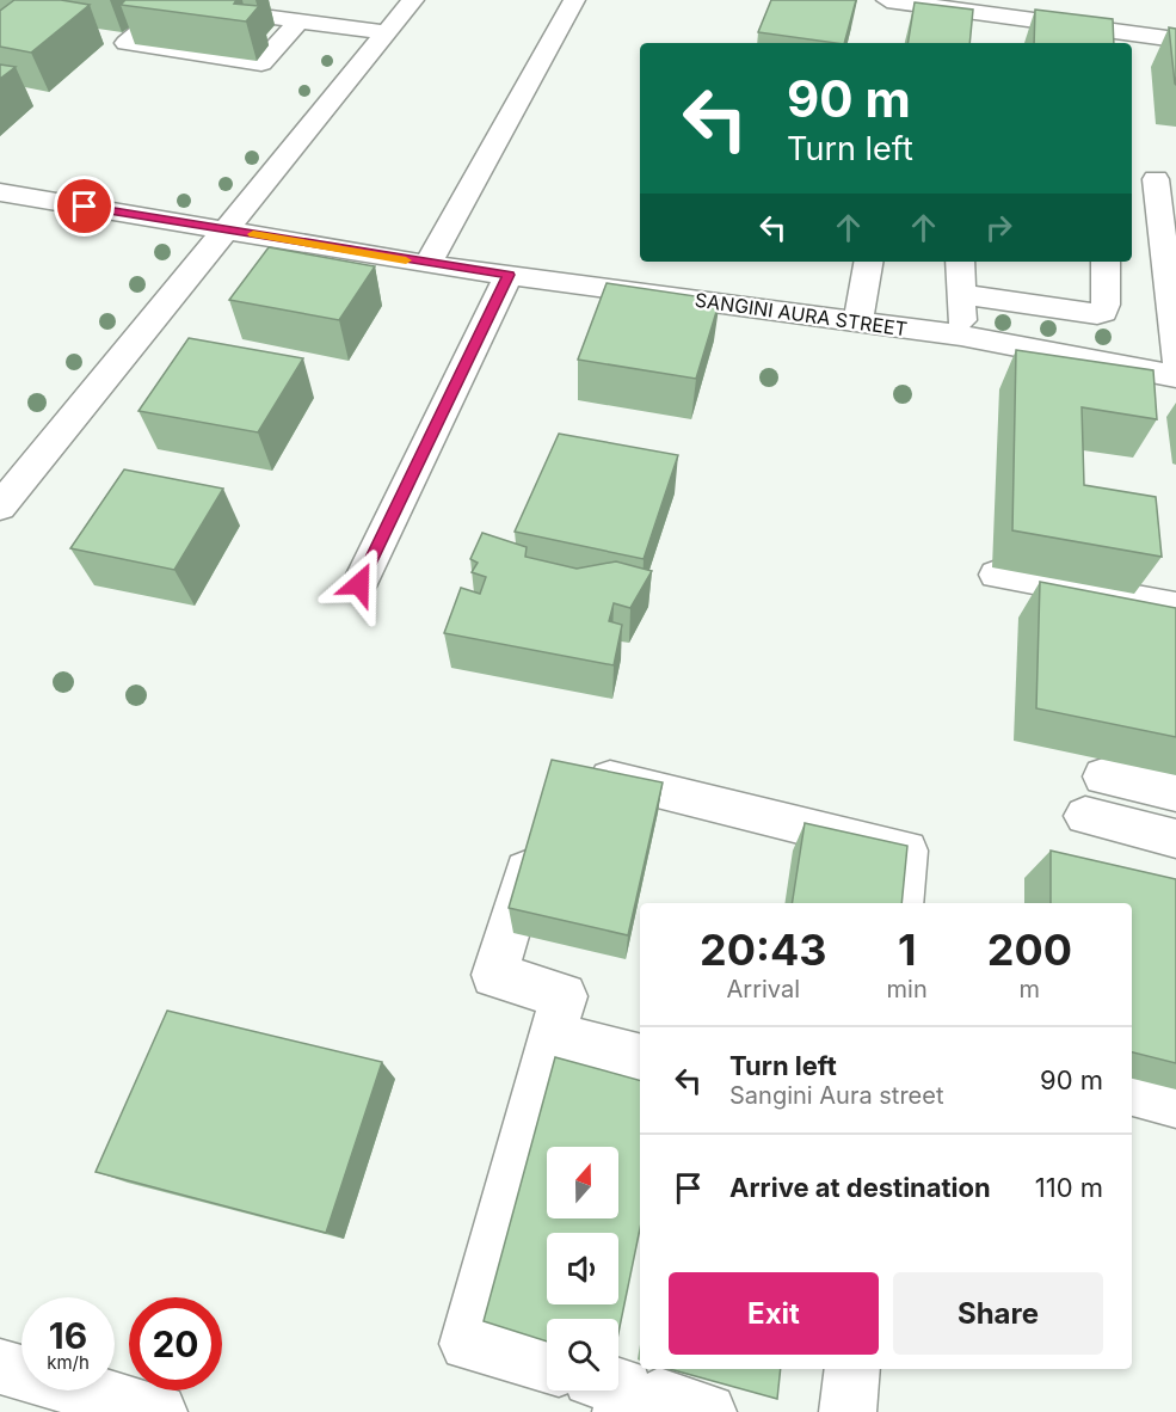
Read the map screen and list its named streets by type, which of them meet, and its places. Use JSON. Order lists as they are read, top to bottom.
{
  "streets": {
    "street": ["SANGINI AURA STREET"]
  },
  "north": "top",
  "page": {
    "turn": ["90 m", "Turn left"],
    "eta": [
      "20:43",
      "Arrival",
      "1",
      "min",
      "200",
      "m"
    ],
    "list": [
      {
        "name": "Turn left",
        "note": "Sangini Aura street",
        "value": "90 m"
      },
      {
        "name": "Arrive at destination",
        "value": "110 m"
      }
    ],
    "buttons": ["Exit", "Share"],
    "speed": "16 km/h",
    "limit": "20"
  }
}
